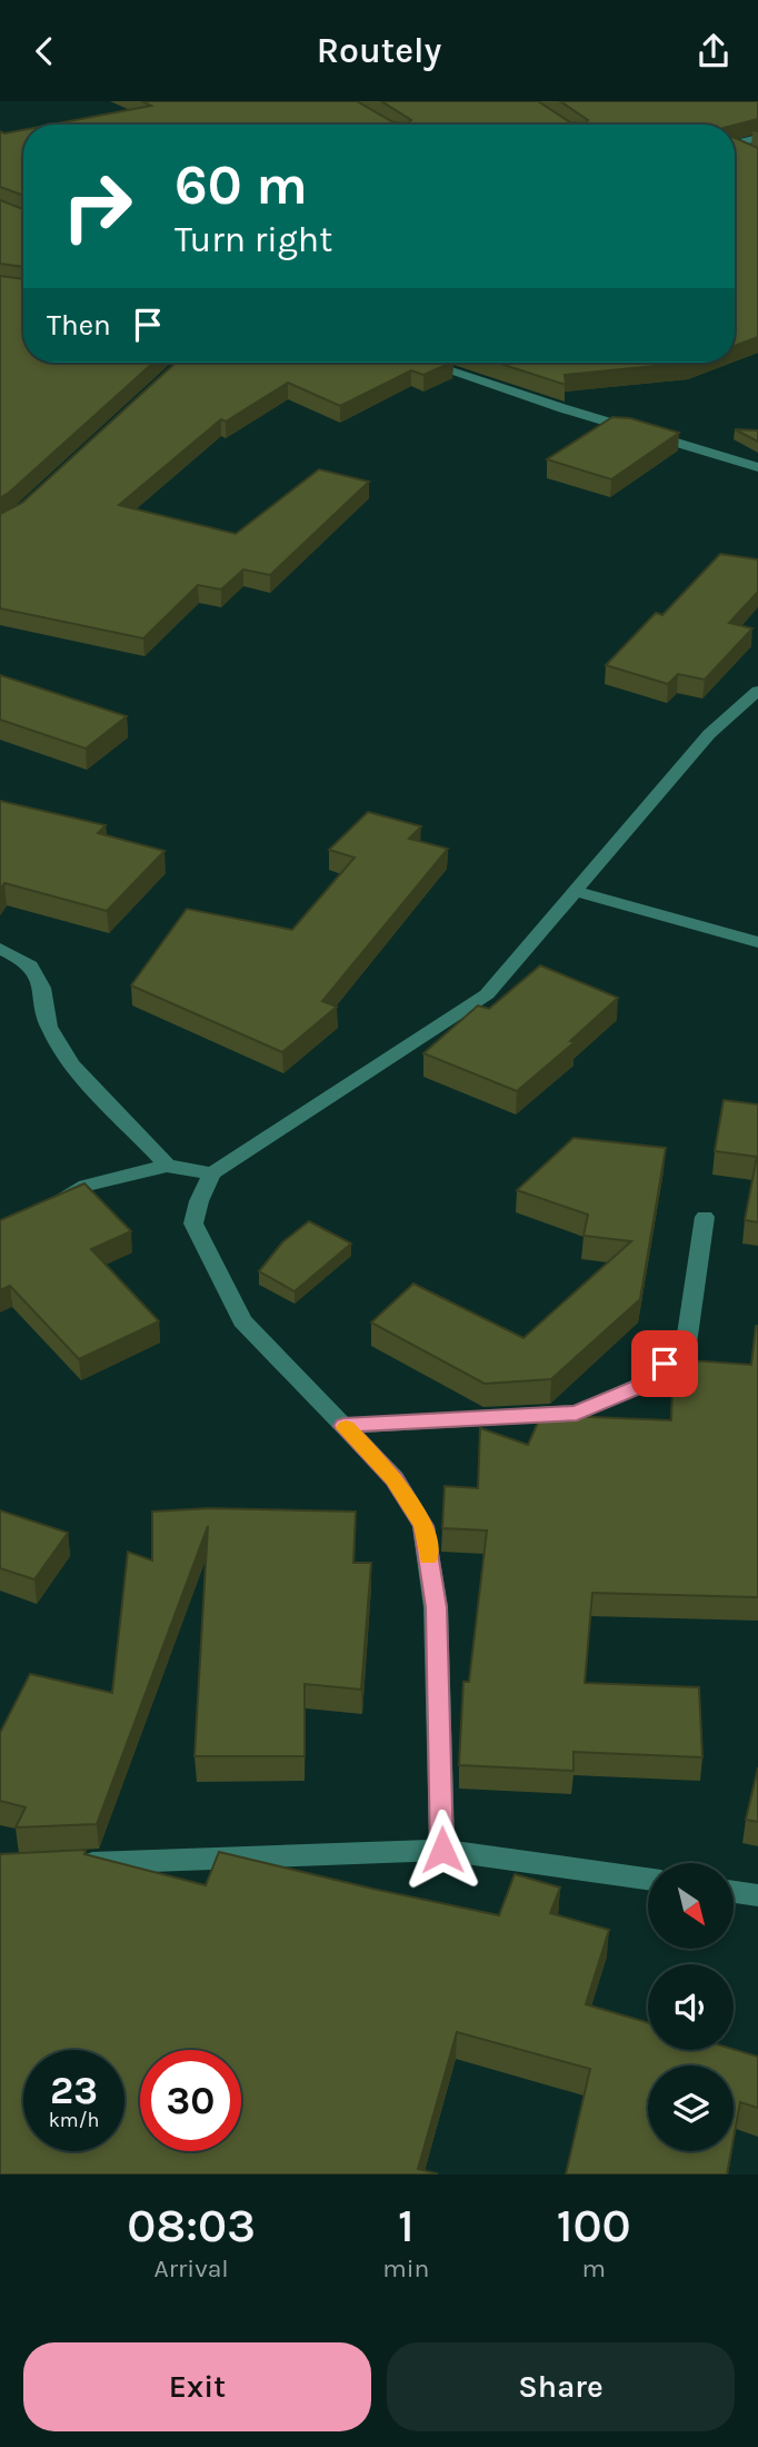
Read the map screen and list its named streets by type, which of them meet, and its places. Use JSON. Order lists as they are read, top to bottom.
{
  "north": "bottom right",
  "page": {
    "header": "Routely",
    "turn": ["60 m", "Turn right"],
    "then": "Then",
    "speed": "23 km/h",
    "limit": "30",
    "eta": [
      "08:03",
      "Arrival",
      "1",
      "min",
      "100",
      "m"
    ],
    "buttons": ["Exit", "Share"]
  }
}
